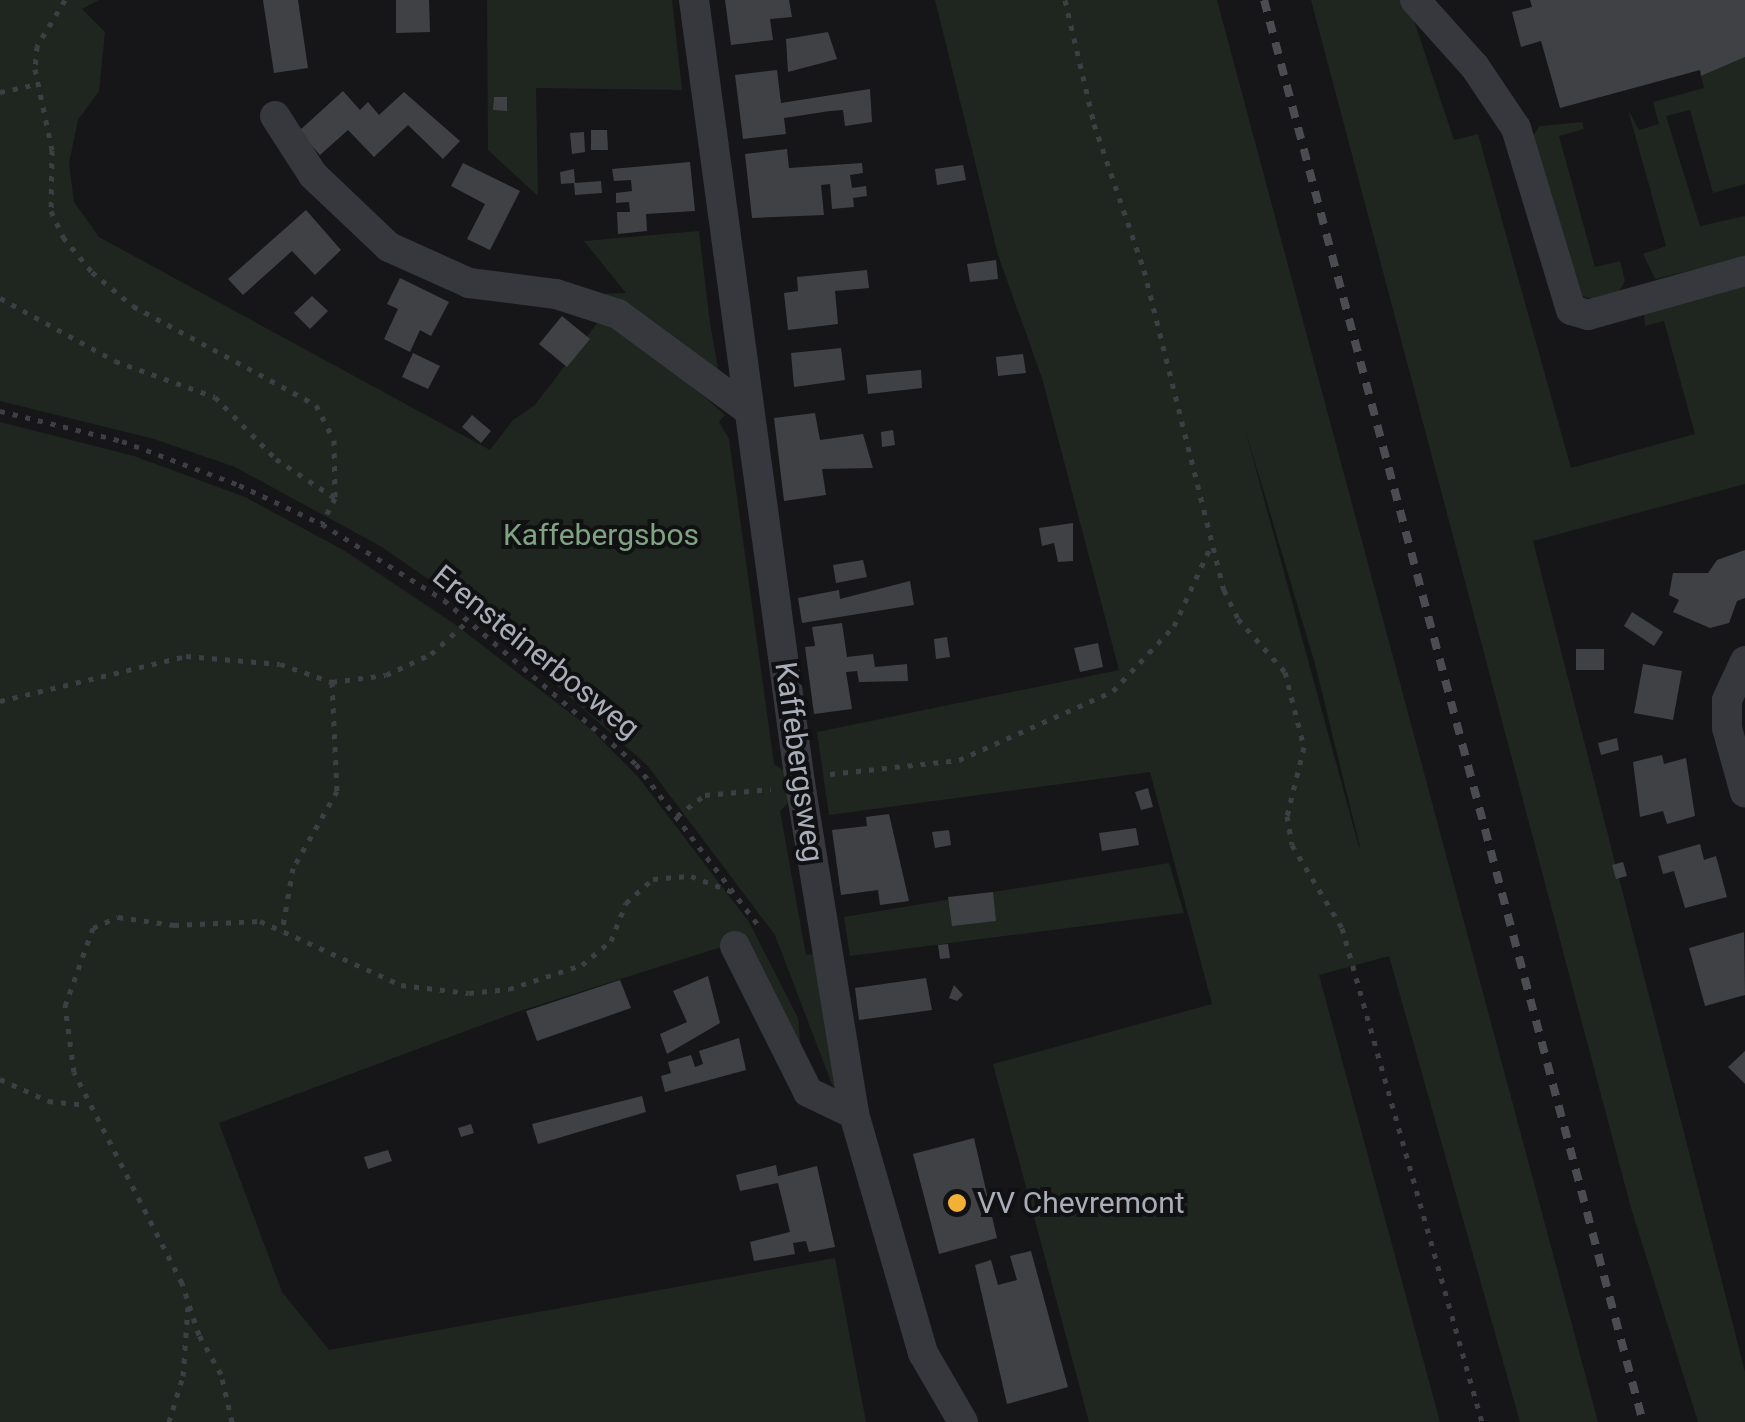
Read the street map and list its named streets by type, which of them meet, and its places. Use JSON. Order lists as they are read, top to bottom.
{
  "streets": {
    "street": ["Kaffebergsweg"],
    "path": ["Erensteinerbosweg"]
  },
  "parks": ["Kaffebergsbos"],
  "places": ["VV Chevremont"]
}
